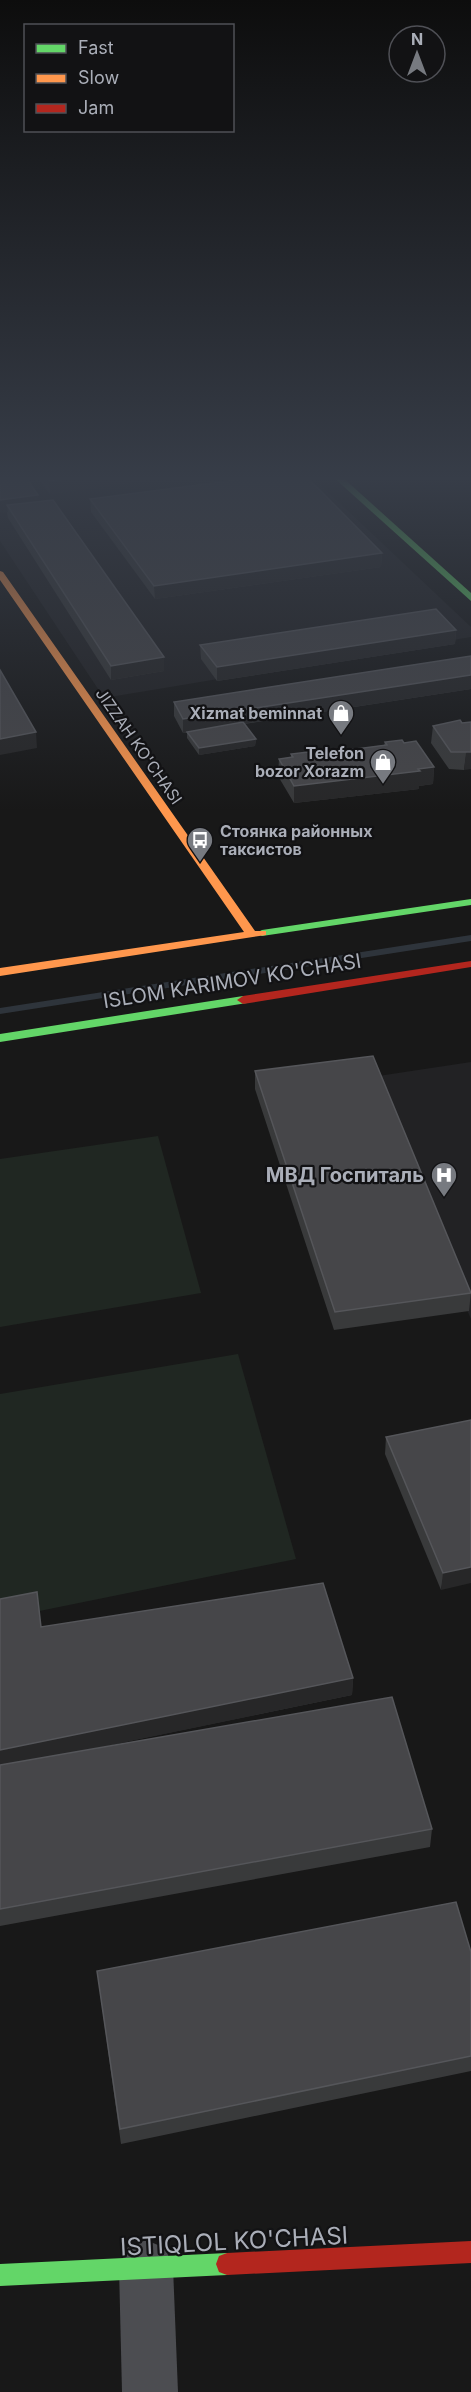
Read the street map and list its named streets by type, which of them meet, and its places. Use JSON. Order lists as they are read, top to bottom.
{
  "streets": {
    "street": ["JIZZAH KO'CHASI", "ISLOM KARIMOV KO'CHASI", "ISTIQLOL KO'CHASI"]
  },
  "places": {
    "shop": ["Xizmat beminnat", "Telefon bozor Xorazm"],
    "bus stop": ["Стоянка районных таксистов"],
    "hospital": ["МВД Госпиталь"]
  },
  "legend": ["Fast", "Slow", "Jam"],
  "north": "top"
}
